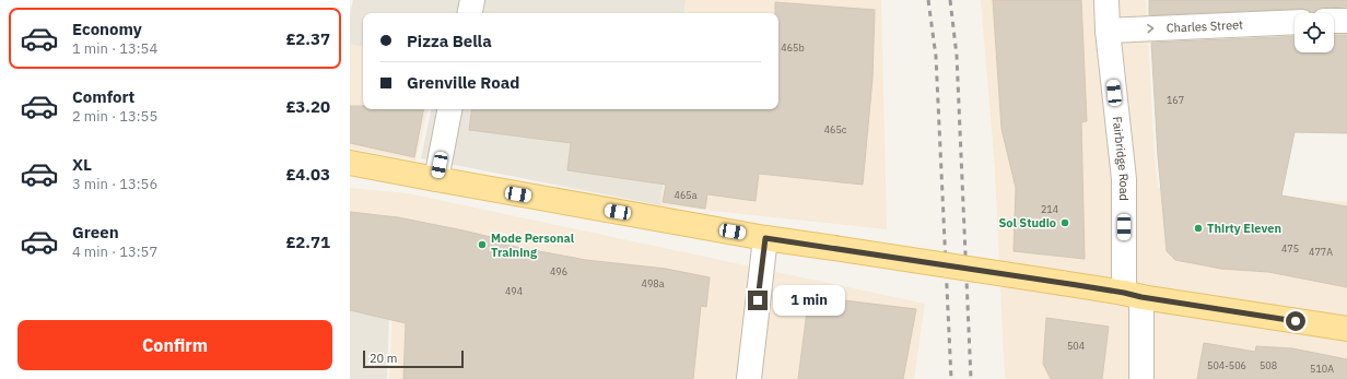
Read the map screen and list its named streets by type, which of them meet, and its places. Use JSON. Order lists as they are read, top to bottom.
{
  "streets": {
    "street": ["Charles Street", "Fairbridge Road"]
  },
  "crossings": [
    ["Charles Street", "Fairbridge Road"]
  ],
  "one_way": ["Charles Street"],
  "places": ["Sol Studio", "Thirty Eleven", "Mode Personal Training"],
  "house_numbers": [
    "465b",
    "167",
    "465c",
    "465a",
    "214",
    "475",
    "477A",
    "496",
    "498a",
    "494",
    "504",
    "504-506",
    "508",
    "510A"
  ],
  "scale_bar": "20 m",
  "page": {
    "list": [
      {
        "name": "Economy",
        "note": "1 min · 13:54",
        "value": "£2.37"
      },
      {
        "name": "Comfort",
        "note": "2 min · 13:55",
        "value": "£3.20"
      },
      {
        "name": "XL",
        "note": "3 min · 13:56",
        "value": "£4.03"
      },
      {
        "name": "Green",
        "note": "4 min · 13:57",
        "value": "£2.71"
      }
    ],
    "banner": ["Pizza Bella", "Grenville Road"],
    "bubble": "1 min",
    "buttons": "Confirm",
    "scale": "20 m"
  }
}
